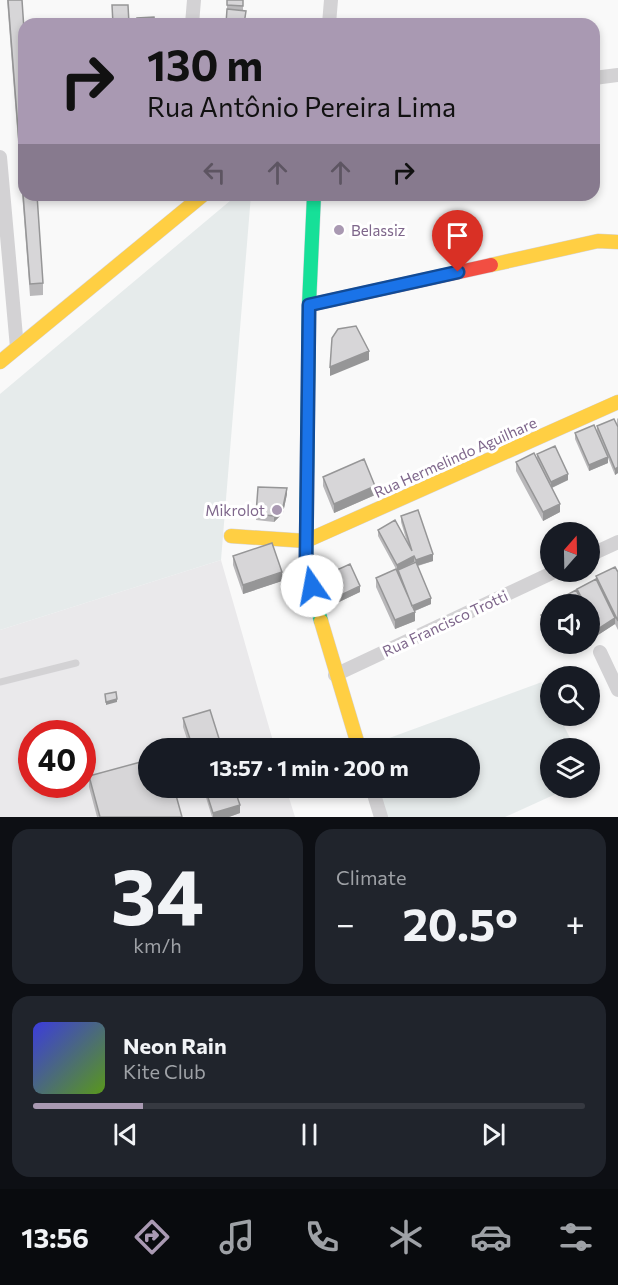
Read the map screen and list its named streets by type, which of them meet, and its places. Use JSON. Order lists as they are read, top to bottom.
{
  "streets": {
    "street": ["Rua Hermelindo Aguilhare", "Rua Francisco Trotti"]
  },
  "places": ["Belassiz", "Mikrolot"],
  "north": "top",
  "page": {
    "turn": ["130 m", "Rua Antônio Pereira Lima"],
    "limit": "40",
    "trip": "13:57 · 1 min · 200 m",
    "tile": [
      ["34", "km/h"],
      "Climate"
    ],
    "heat": ["−", "20.5°", "+"],
    "song": ["Neon Rain", "Kite Club"],
    "tabs": "13:56"
  }
}
